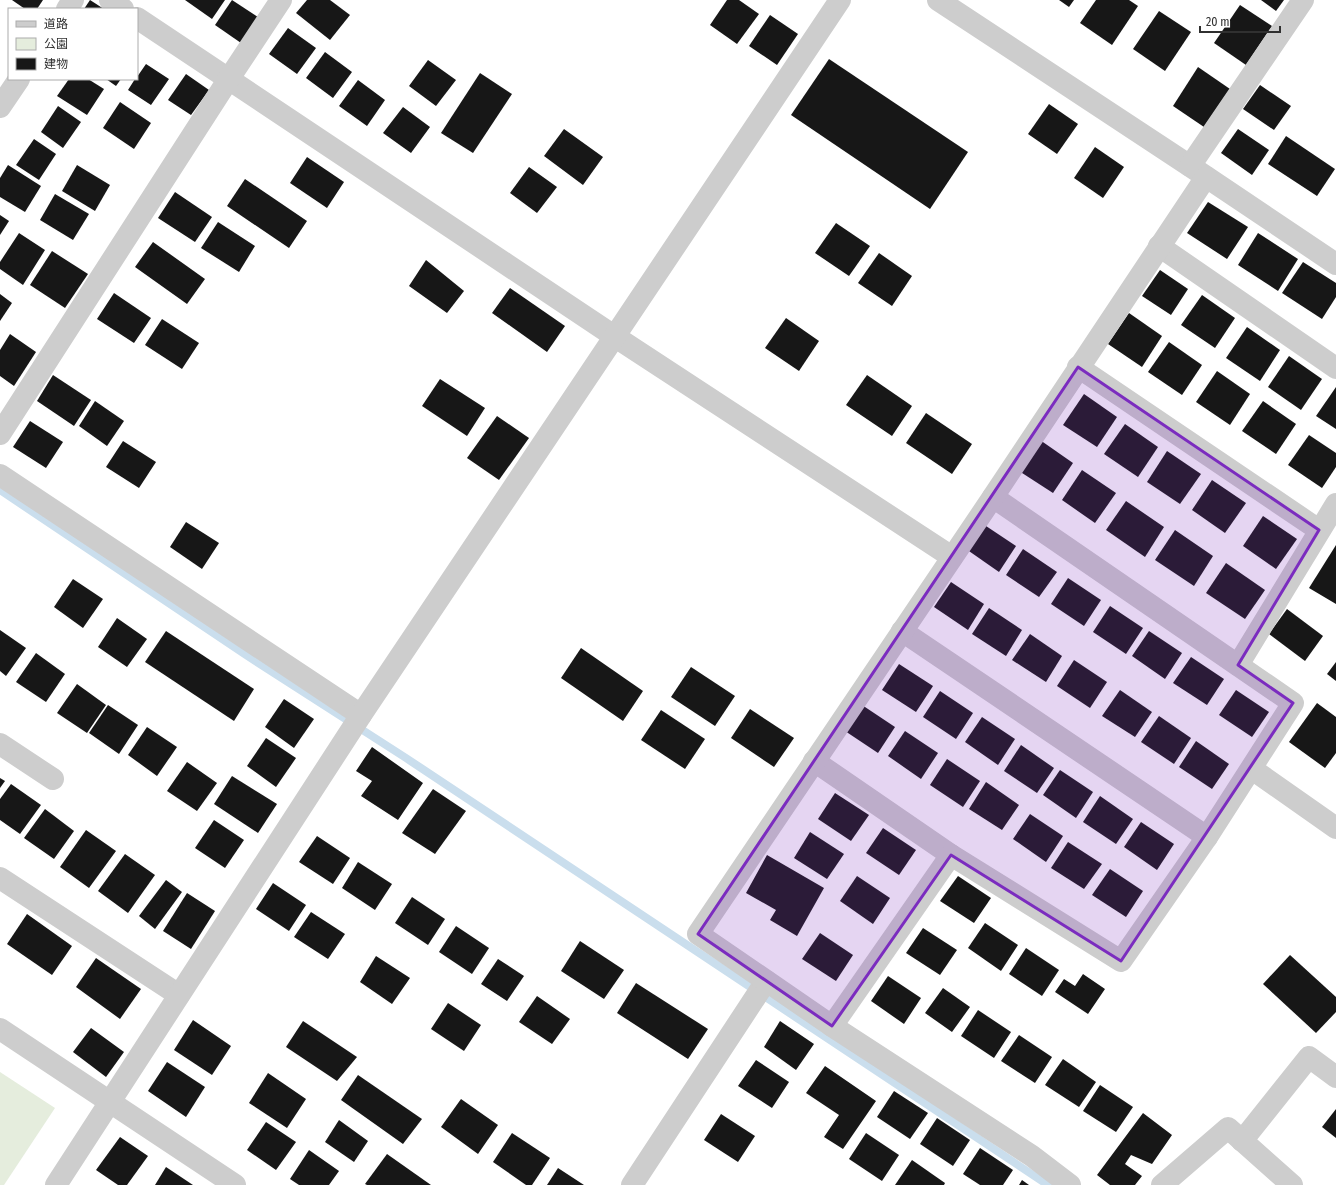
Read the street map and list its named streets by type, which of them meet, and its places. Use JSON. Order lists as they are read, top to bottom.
{
  "legend": ["道路", "公園", "建物"],
  "scale_bar": "20 m"
}
